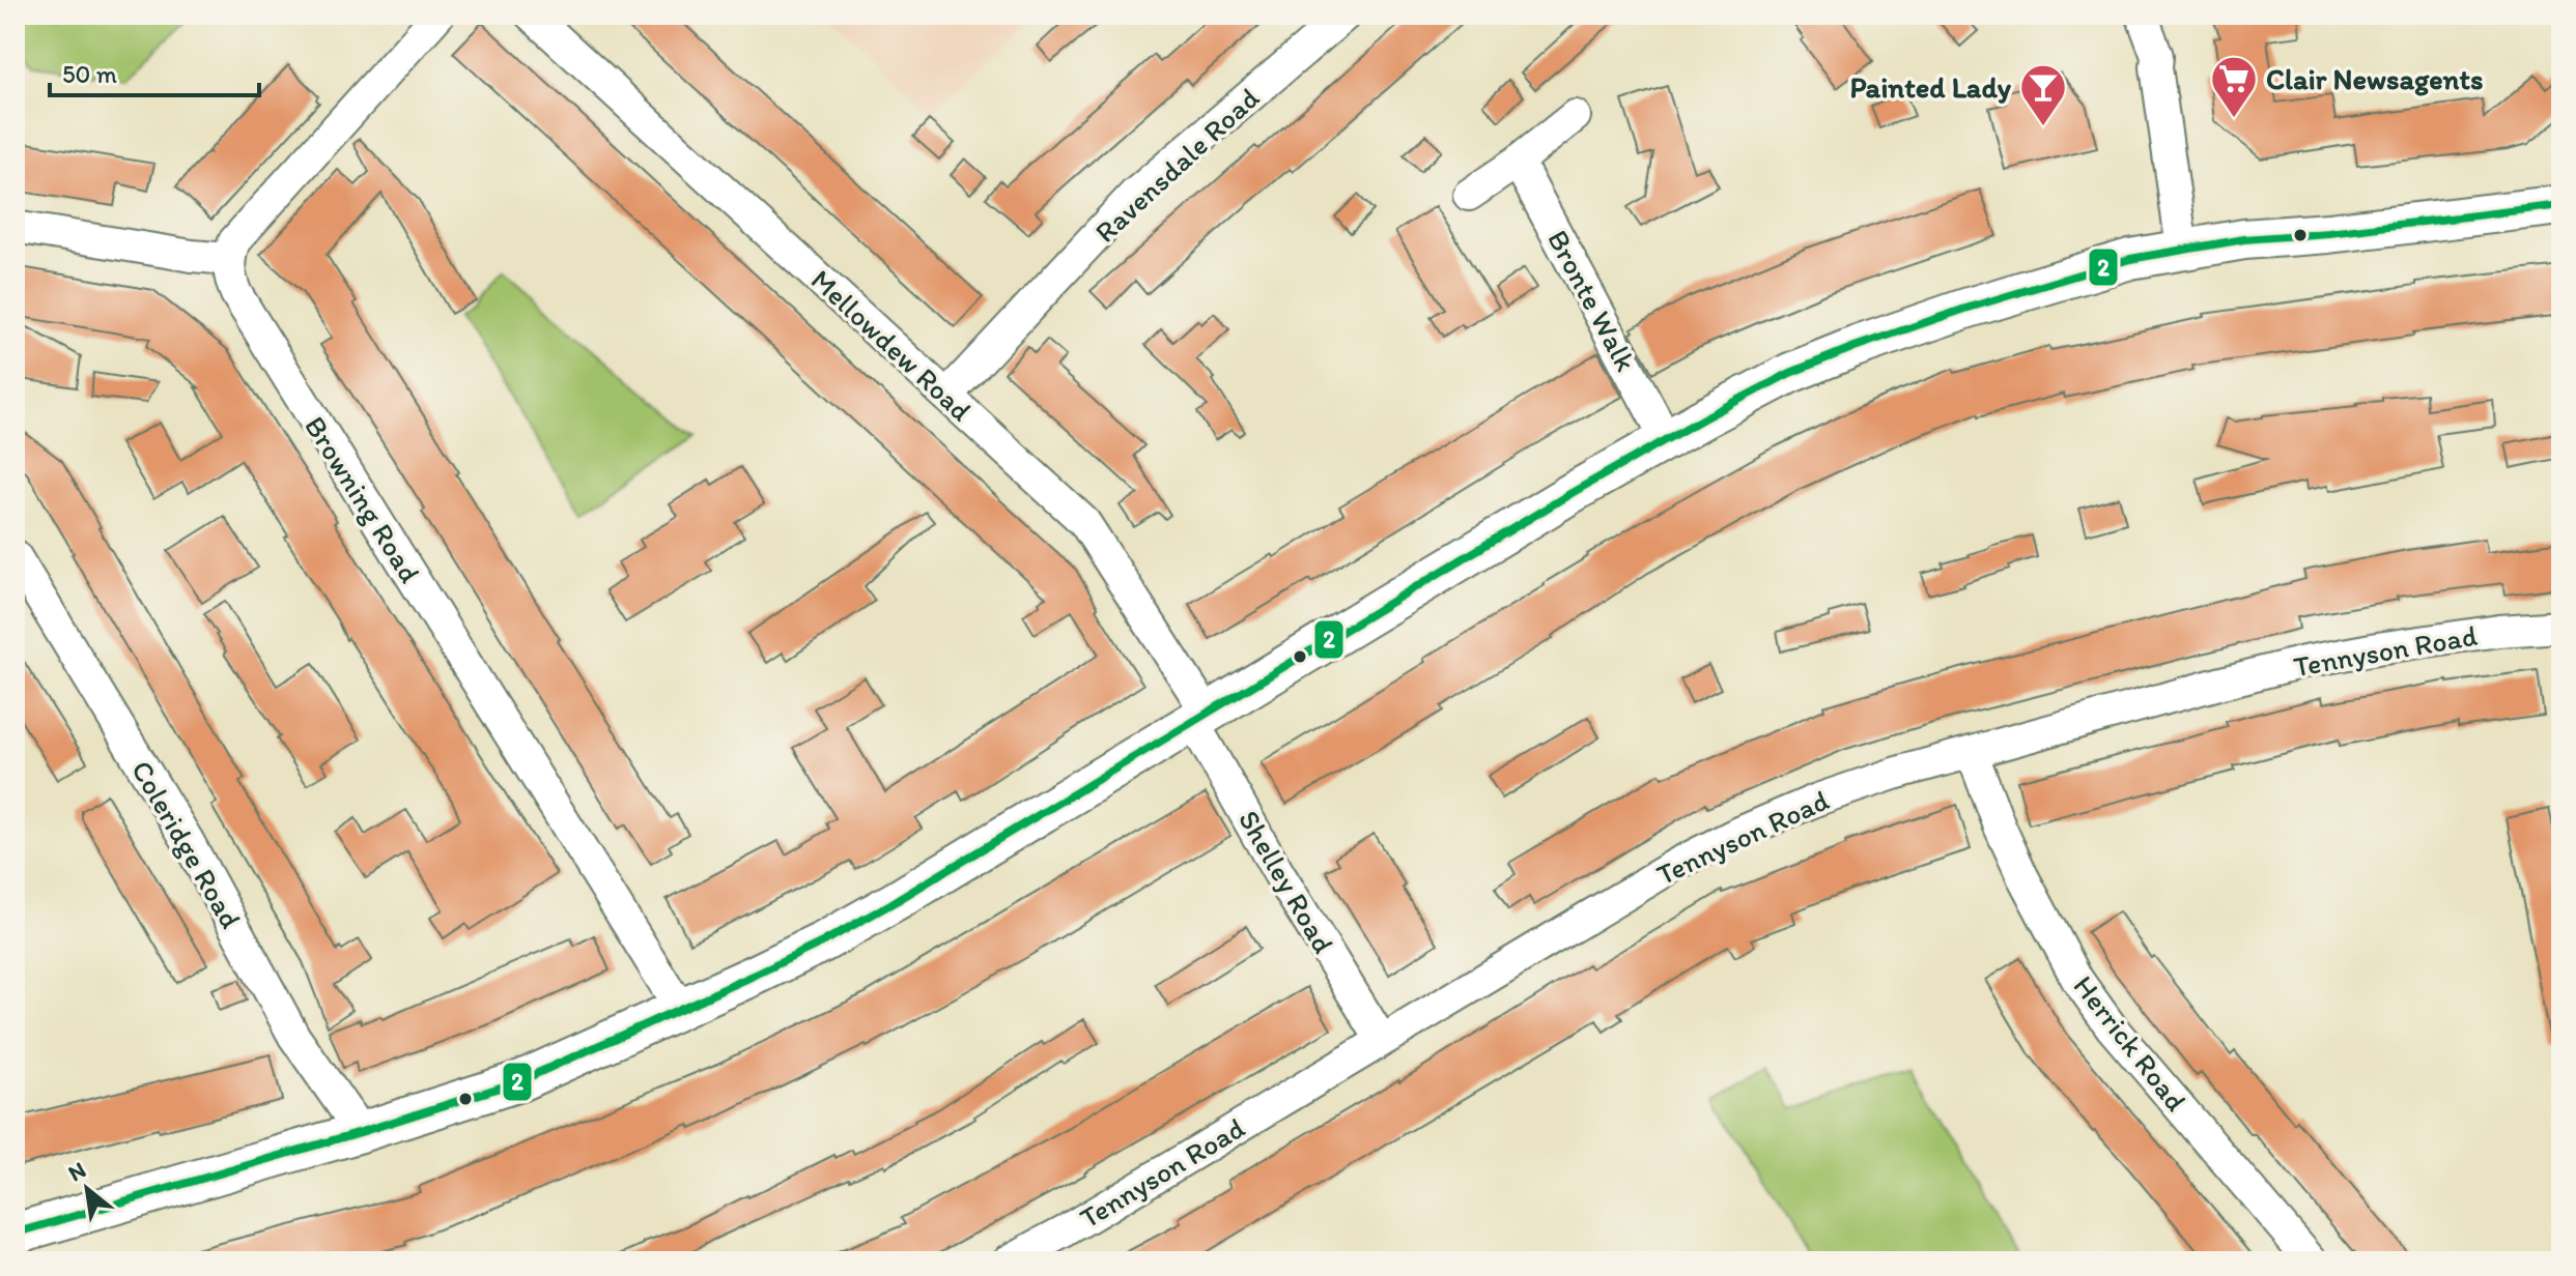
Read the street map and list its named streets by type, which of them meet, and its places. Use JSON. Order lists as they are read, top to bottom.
{
  "streets": {
    "street": [
      "Ravensdale Road",
      "Bronte Walk",
      "Mellowdew Road",
      "Browning Road",
      "Tennyson Road",
      "Coleridge Road",
      "Shelley Road",
      "Herrick Road"
    ]
  },
  "crossings": [
    ["Ravensdale Road", "Mellowdew Road"],
    ["Mellowdew Road", "Shelley Road"],
    ["Tennyson Road", "Shelley Road"],
    ["Tennyson Road", "Herrick Road"]
  ],
  "places": {
    "supermarket": ["Clair Newsagents"],
    "bar": ["Painted Lady"]
  },
  "lines": ["transit line 2"],
  "scale_bar": "50 m",
  "north": "top left"
}
